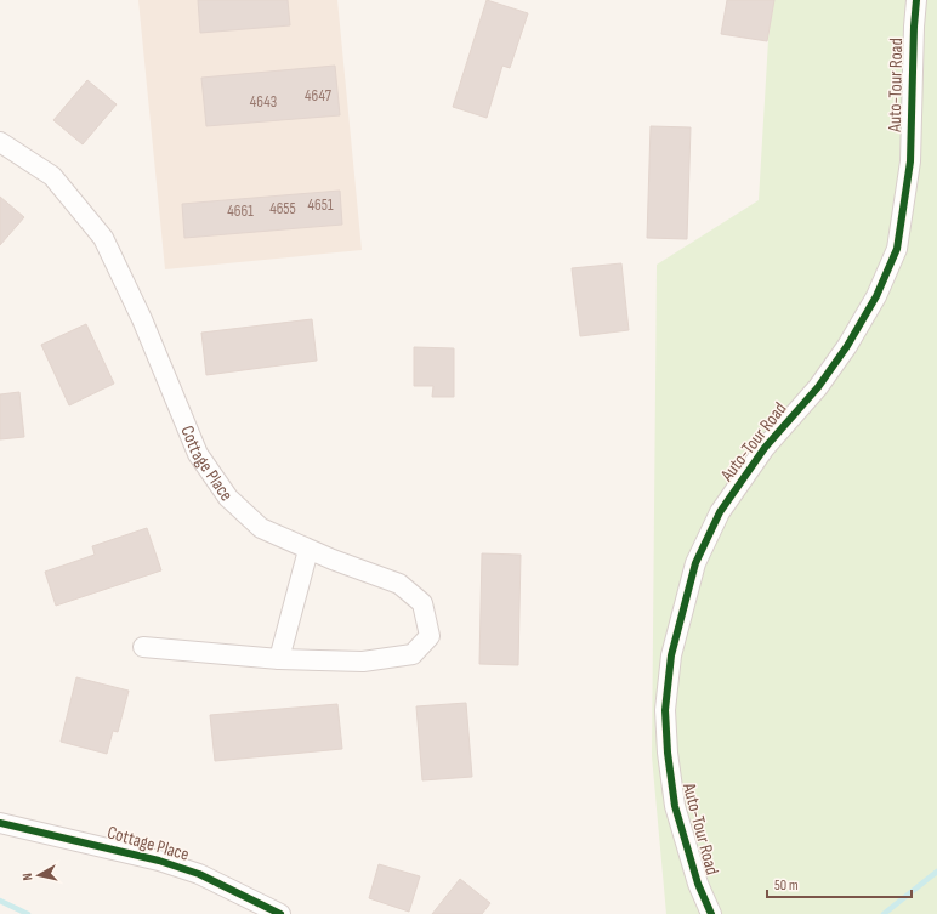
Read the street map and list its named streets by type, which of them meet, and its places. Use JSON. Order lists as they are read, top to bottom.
{
  "streets": {
    "street": ["Auto-Tour Road", "Cottage Place"]
  },
  "house_numbers": [
    "4647",
    "4643",
    "4651",
    "4655",
    "4661"
  ],
  "scale_bar": "50 m",
  "north": "left"
}
